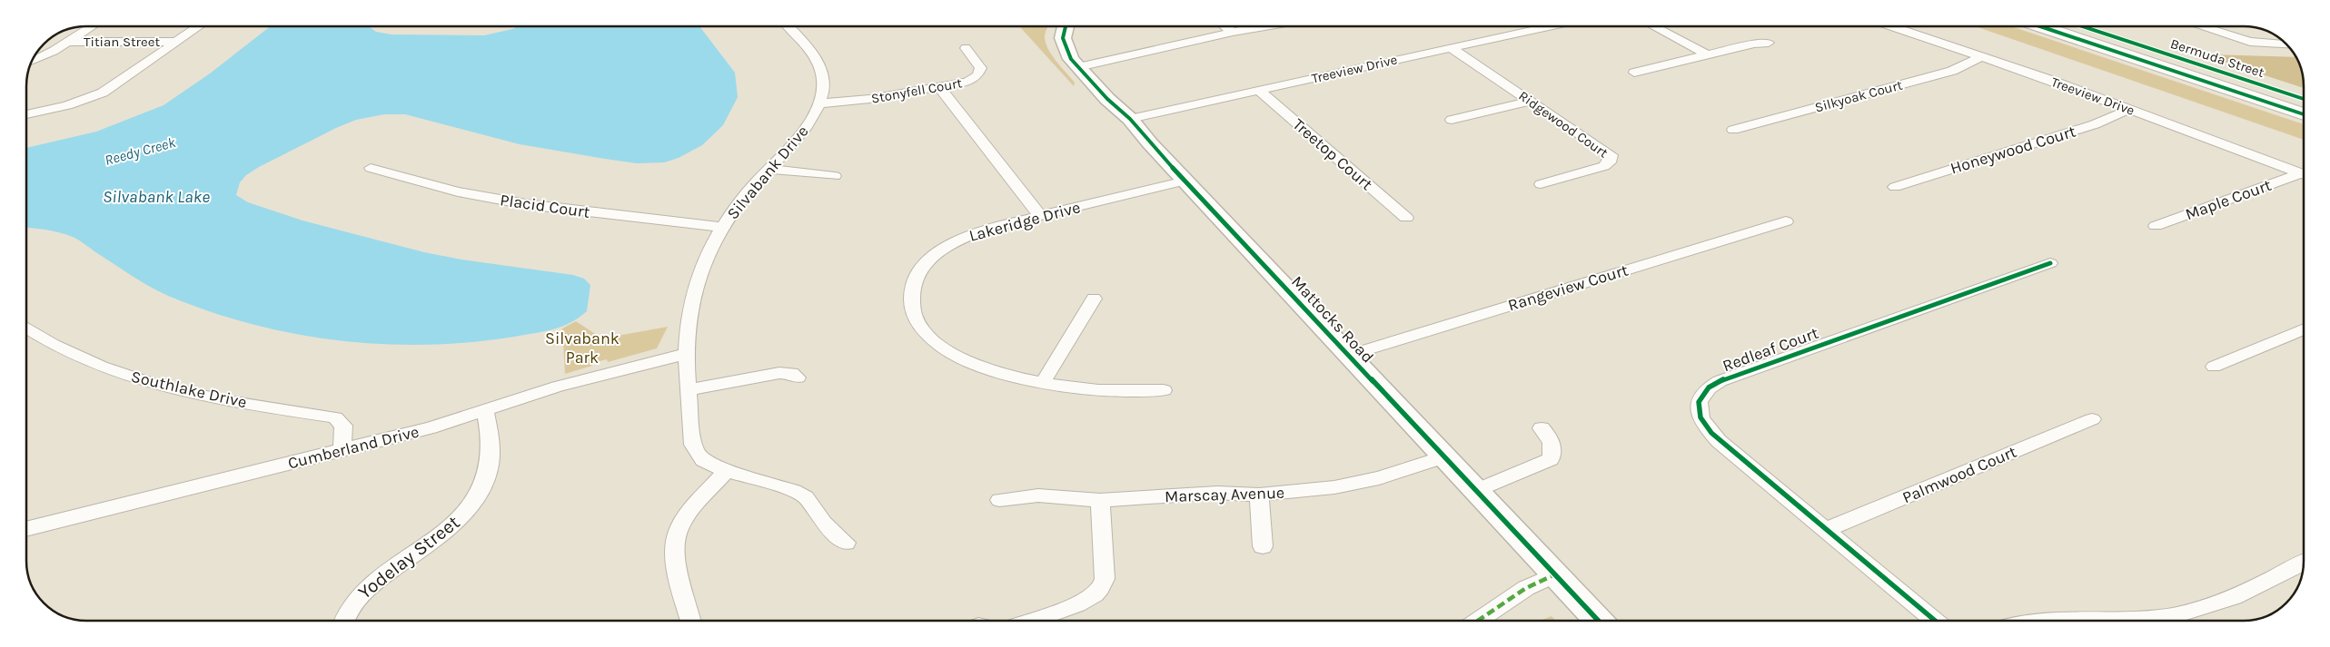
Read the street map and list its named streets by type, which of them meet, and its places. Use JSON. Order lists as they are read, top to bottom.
{
  "streets": {
    "main road": ["Bermuda Street"],
    "street": [
      "Titian Street",
      "Treeview Drive",
      "Stonyfell Court",
      "Silkyoak Court",
      "Ridgewood Court",
      "Honeywood Court",
      "Treetop Court",
      "Silvabank Drive",
      "Maple Court",
      "Placid Court",
      "Lakeridge Drive",
      "Rangeview Court",
      "Mattocks Road",
      "Redleaf Court",
      "Southlake Drive",
      "Cumberland Drive",
      "Palmwood Court",
      "Marscay Avenue",
      "Yodelay Street"
    ]
  },
  "crossings": [
    ["Treeview Drive", "Silkyoak Court"],
    ["Treeview Drive", "Ridgewood Court"],
    ["Treeview Drive", "Honeywood Court"],
    ["Treeview Drive", "Treetop Court"],
    ["Treeview Drive", "Mattocks Road"],
    ["Stonyfell Court", "Silvabank Drive"],
    ["Silvabank Drive", "Placid Court"],
    ["Silvabank Drive", "Cumberland Drive"],
    ["Lakeridge Drive", "Mattocks Road"],
    ["Rangeview Court", "Mattocks Road"],
    ["Mattocks Road", "Marscay Avenue"],
    ["Redleaf Court", "Palmwood Court"],
    ["Southlake Drive", "Cumberland Drive"],
    ["Cumberland Drive", "Yodelay Street"]
  ],
  "water": ["Reedy Creek", "Silvabank Lake"],
  "parks": ["Silvabank Park"]
}
